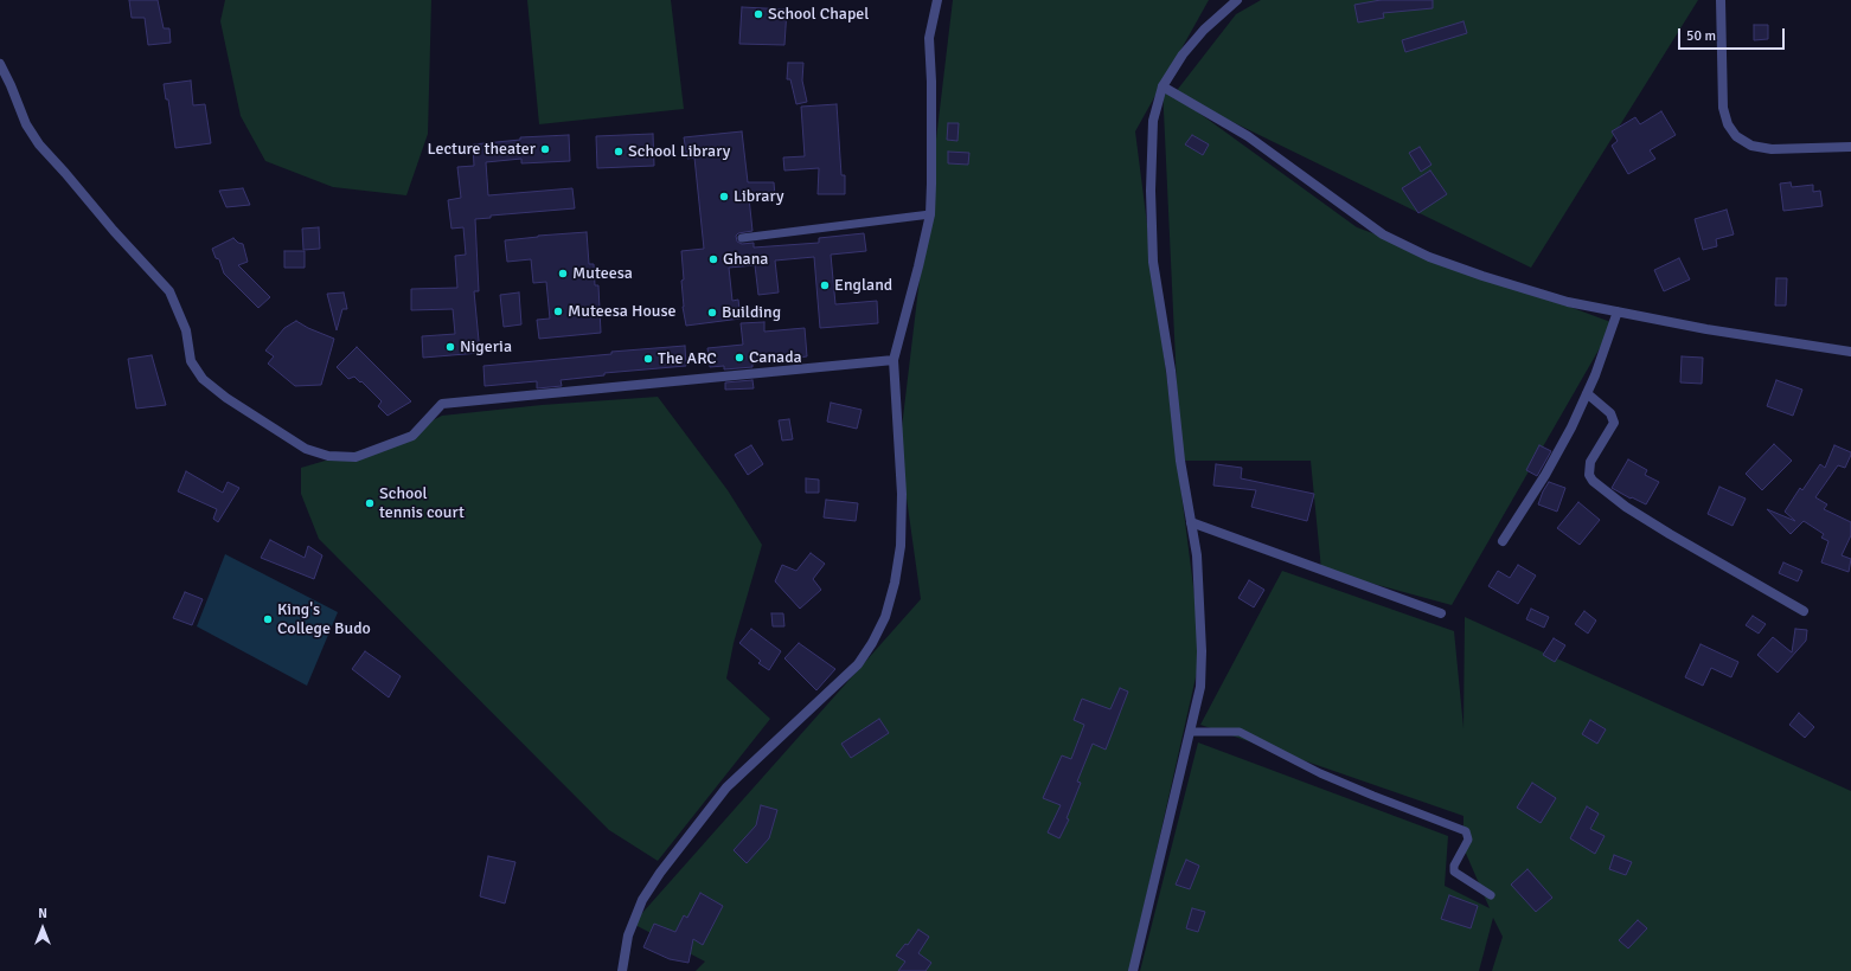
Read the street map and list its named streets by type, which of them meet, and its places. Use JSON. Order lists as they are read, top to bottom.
{
  "places": [
    "School Chapel",
    "Lecture theater",
    "School Library",
    "Library",
    "Ghana",
    "Muteesa",
    "England",
    "Muteesa House",
    "Building",
    "Nigeria",
    "Canada",
    "The ARC",
    "School tennis court",
    "King's College Budo"
  ],
  "scale_bar": "50 m",
  "north": "top"
}
